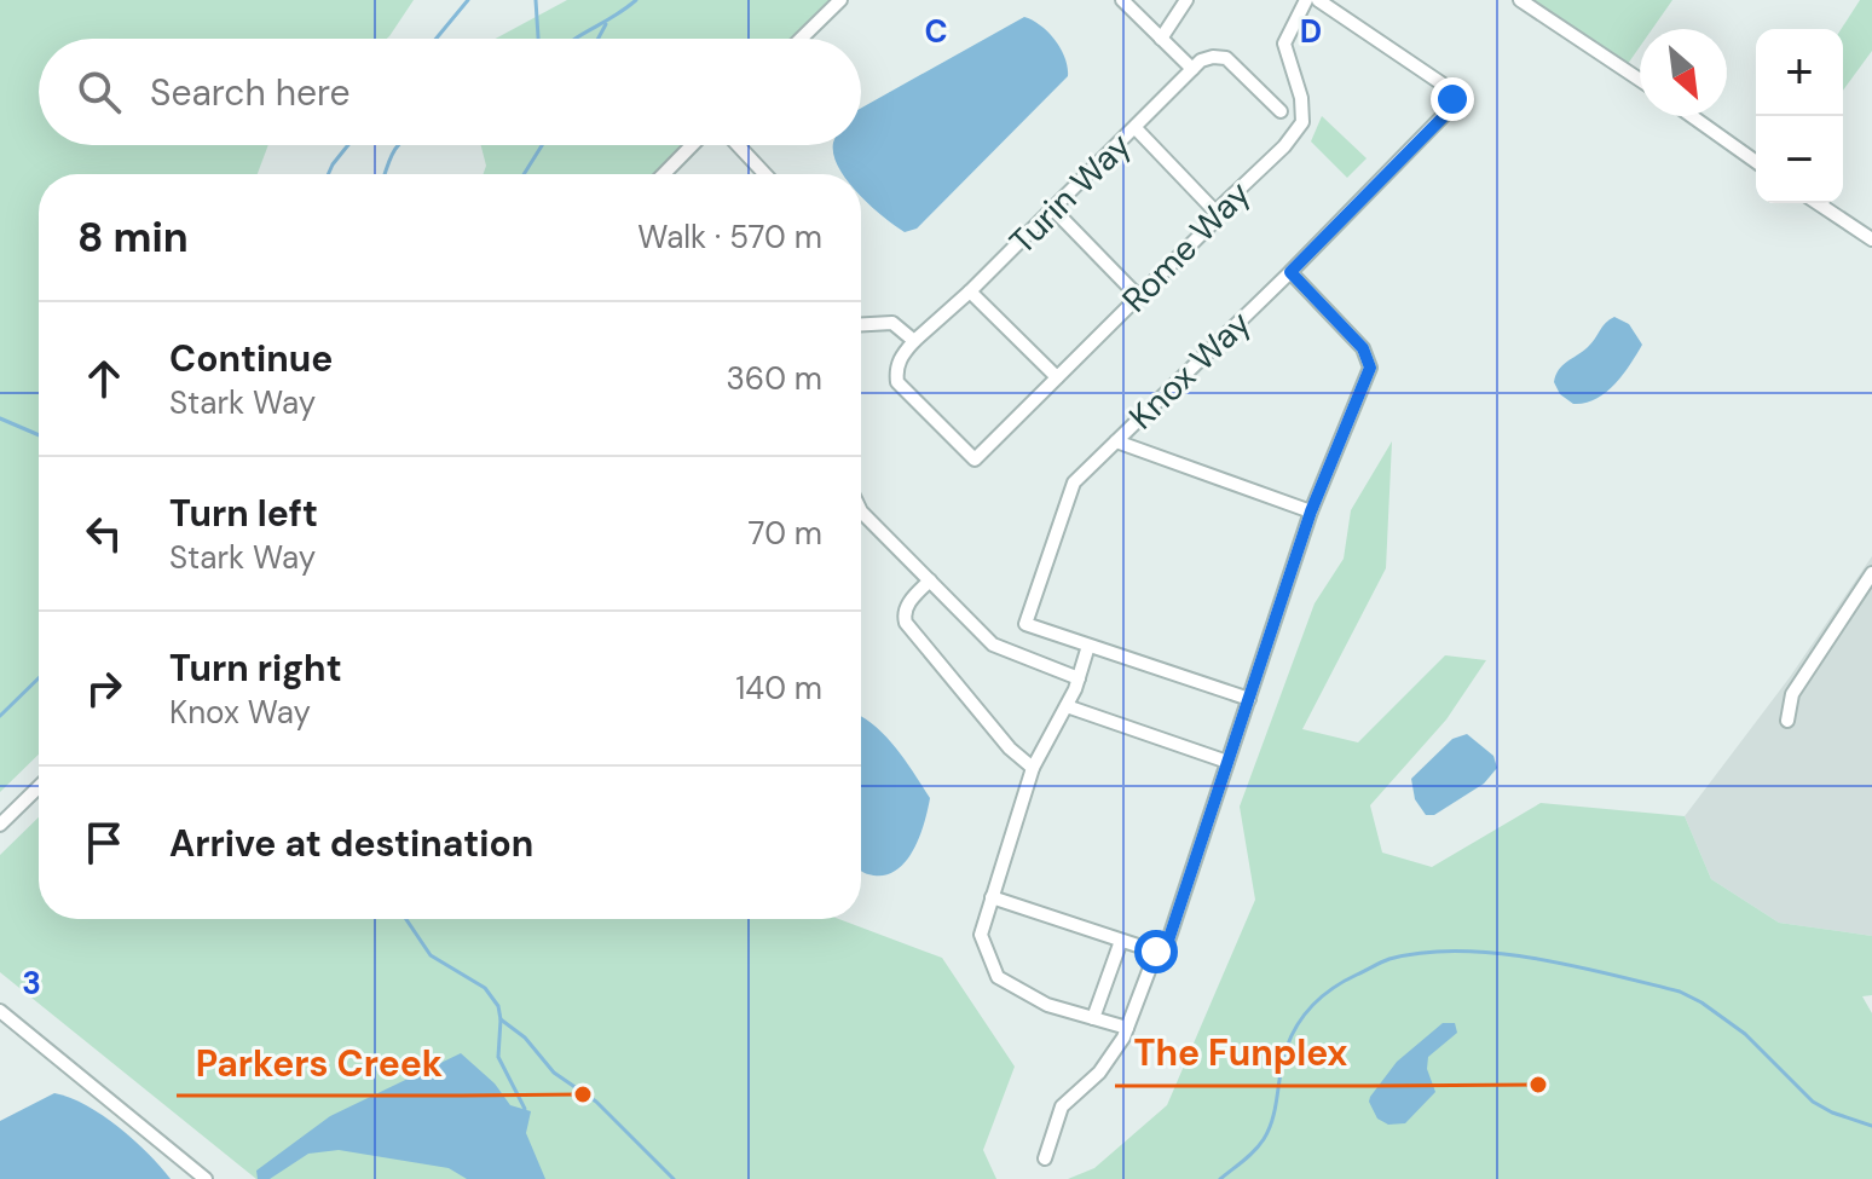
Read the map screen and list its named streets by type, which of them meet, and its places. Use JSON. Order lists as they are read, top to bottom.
{
  "streets": {
    "street": ["Turin Way", "Rome Way", "Knox Way"]
  },
  "crossings": [
    ["Turin Way", "Rome Way"]
  ],
  "places": ["The Funplex", "Parkers Creek"],
  "north": "bottom right",
  "page": {
    "map_buttons": ["+", "−"],
    "search": "Search here",
    "heading": ["8 min", "Walk · 570 m"],
    "list": [
      ["Continue", "Stark Way", "360 m"],
      ["Turn left", "Stark Way", "70 m"],
      ["Turn right", "Knox Way", "140 m"],
      "Arrive at destination"
    ]
  },
  "grid": {
    "columns": ["C", "D"],
    "rows": ["3"]
  }
}
